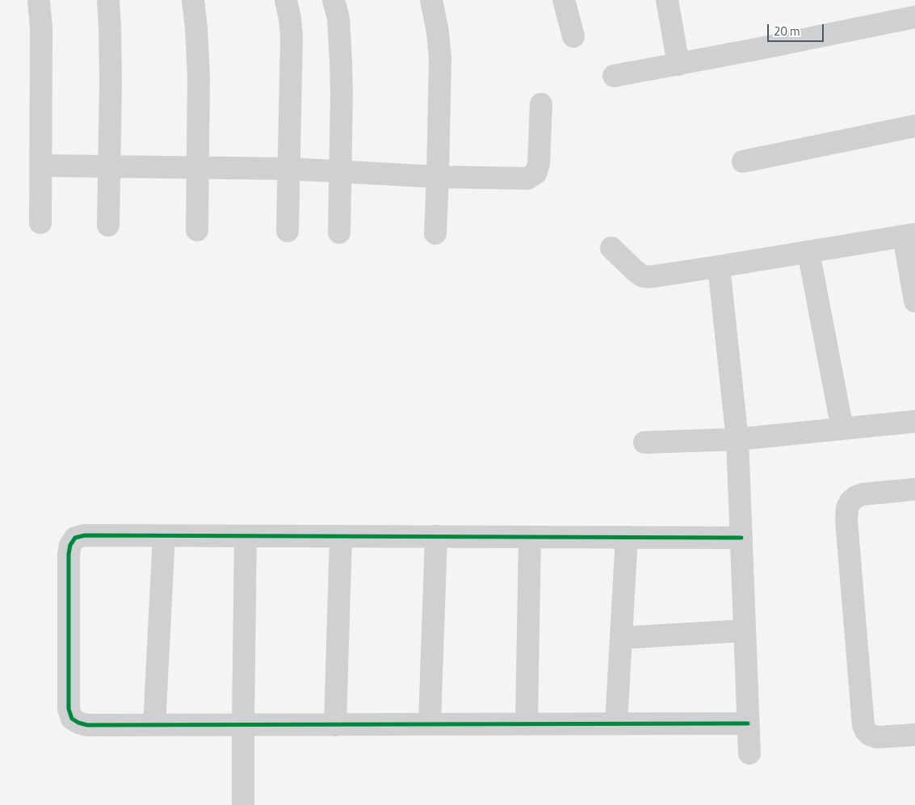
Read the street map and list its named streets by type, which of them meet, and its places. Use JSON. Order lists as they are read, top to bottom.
{
  "scale_bar": "20 m"
}
